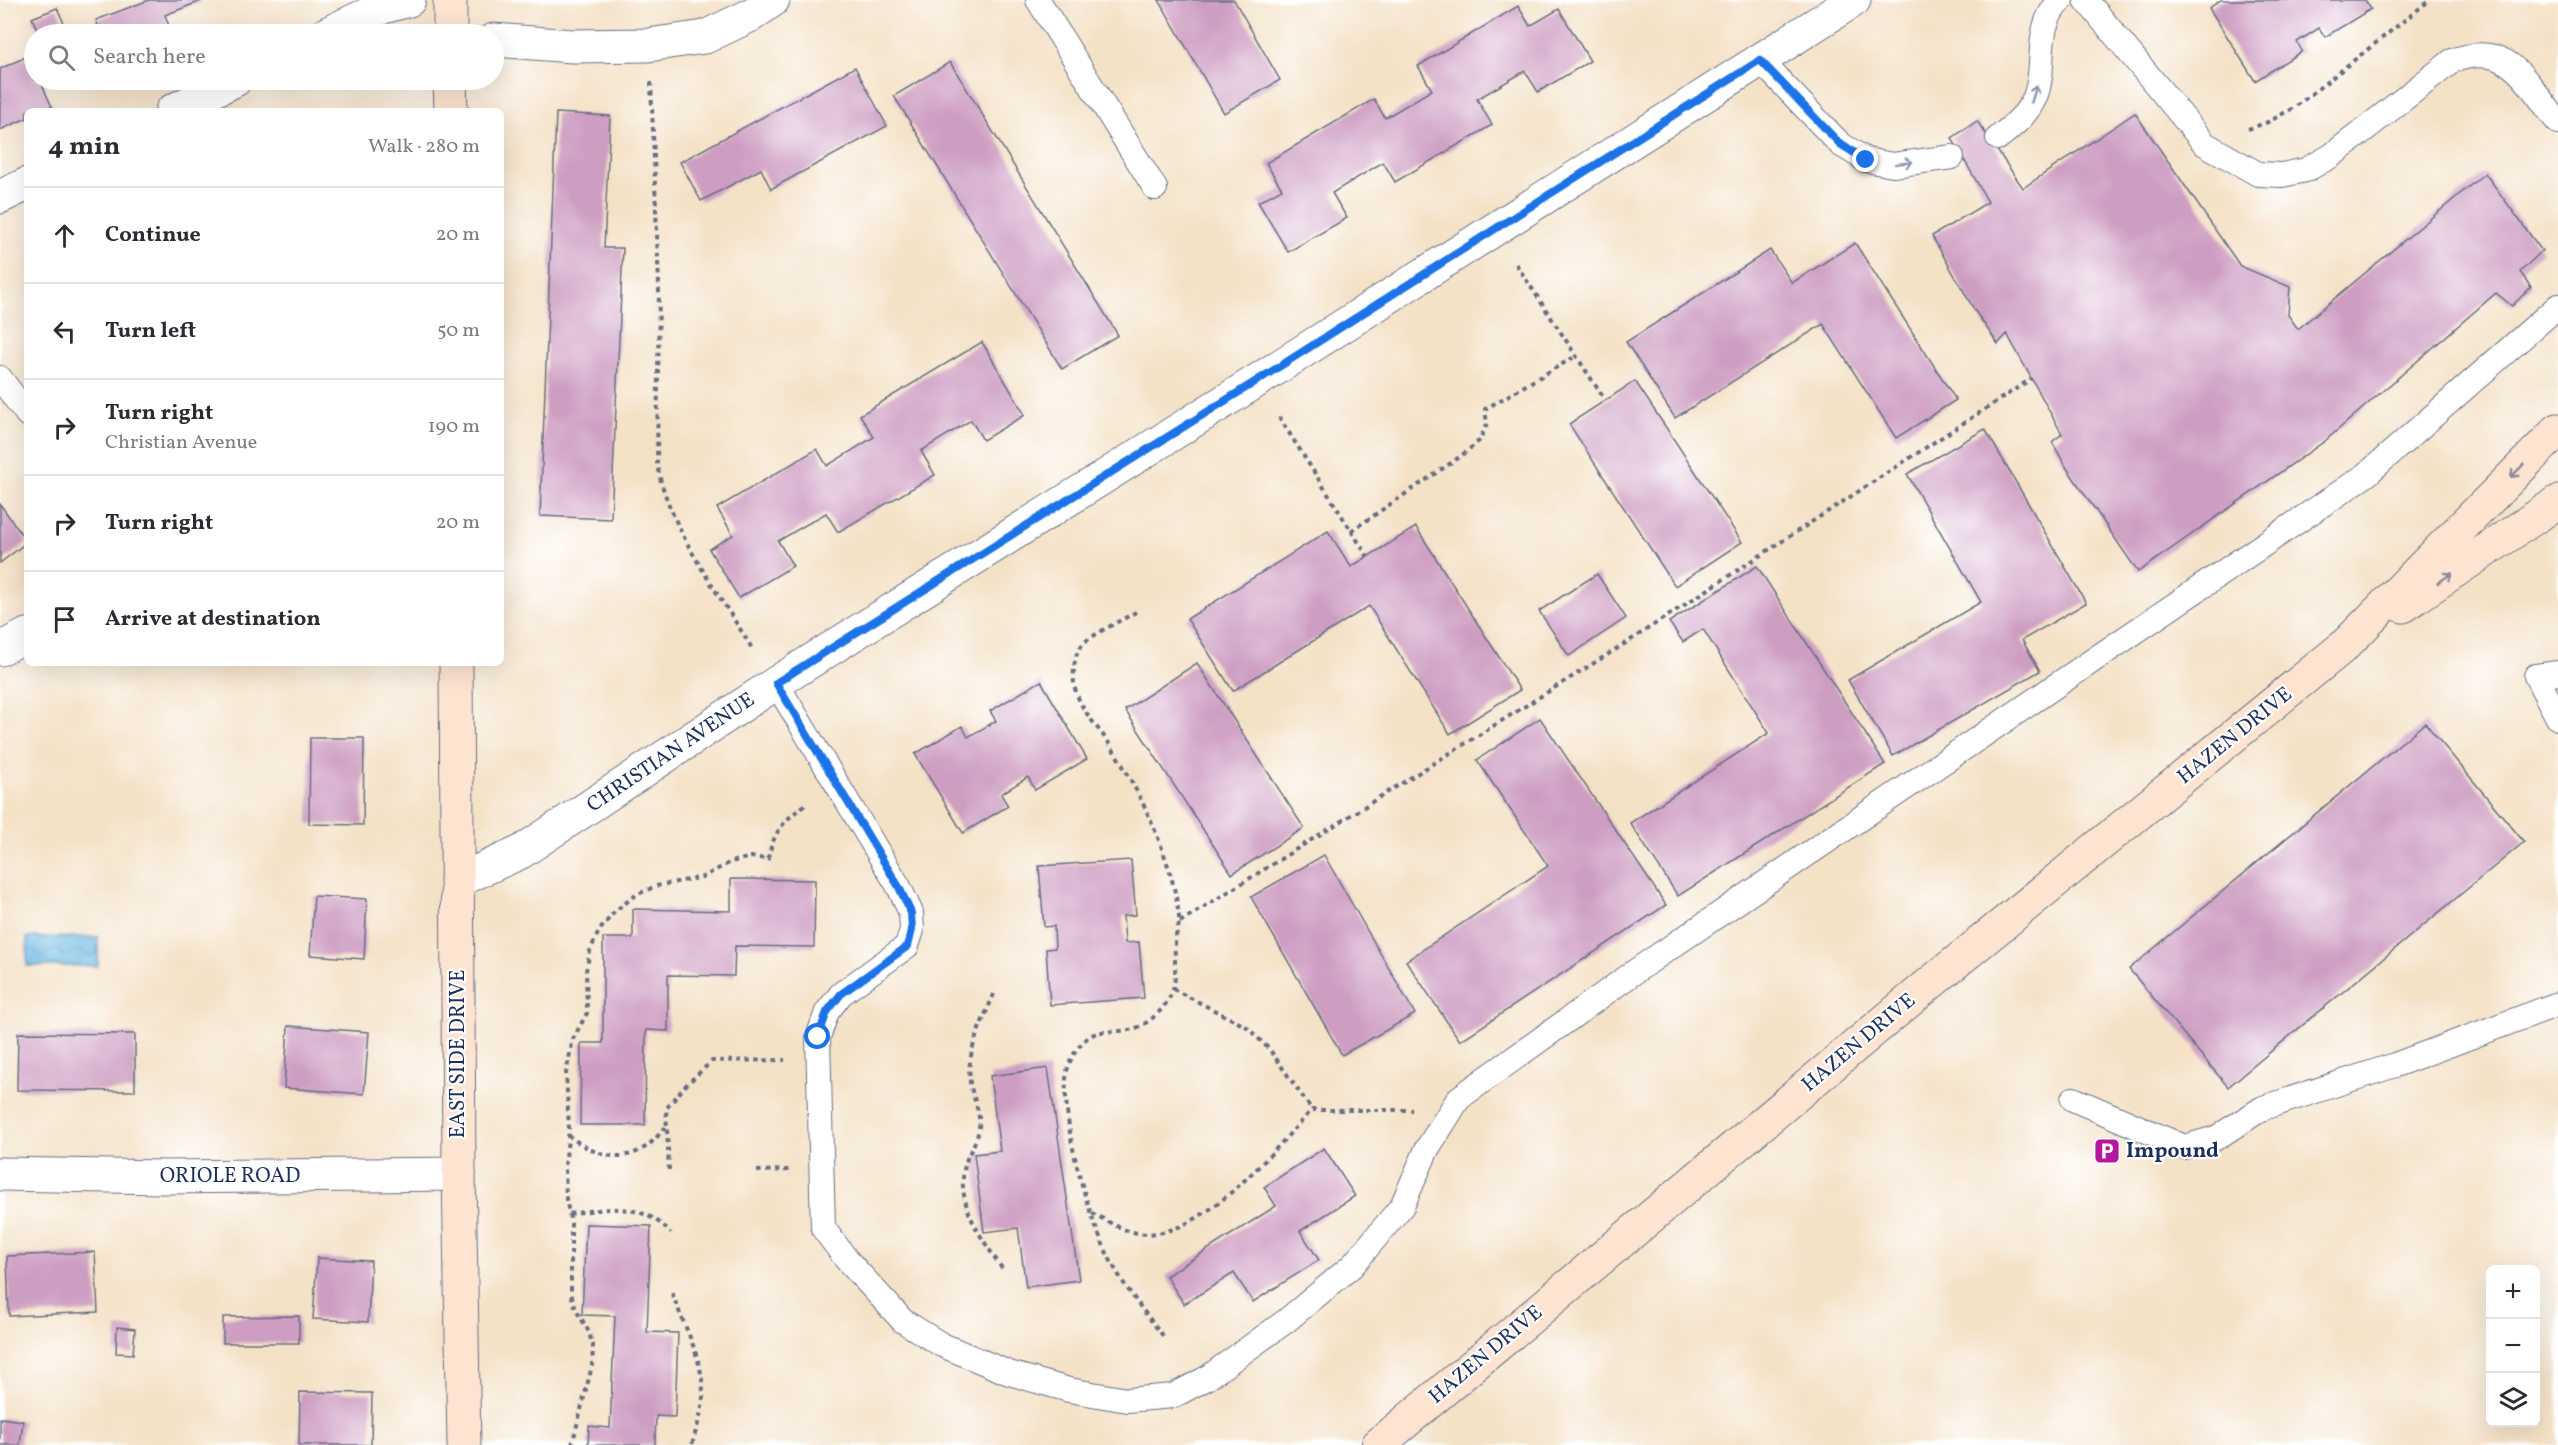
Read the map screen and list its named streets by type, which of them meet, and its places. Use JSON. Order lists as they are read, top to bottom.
{
  "streets": {
    "street": [
      "HAZEN DRIVE",
      "CHRISTIAN AVENUE",
      "EAST SIDE DRIVE",
      "ORIOLE ROAD"
    ]
  },
  "crossings": [
    ["CHRISTIAN AVENUE", "EAST SIDE DRIVE"],
    ["EAST SIDE DRIVE", "ORIOLE ROAD"]
  ],
  "places": {
    "parking": ["Impound"]
  },
  "page": {
    "search": "Search here",
    "heading": ["4 min", "Walk · 280 m"],
    "list": [
      ["Continue", "20 m"],
      ["Turn left", "50 m"],
      ["Turn right", "Christian Avenue", "190 m"],
      ["Turn right", "20 m"],
      "Arrive at destination"
    ],
    "map_buttons": ["+", "−"]
  }
}
